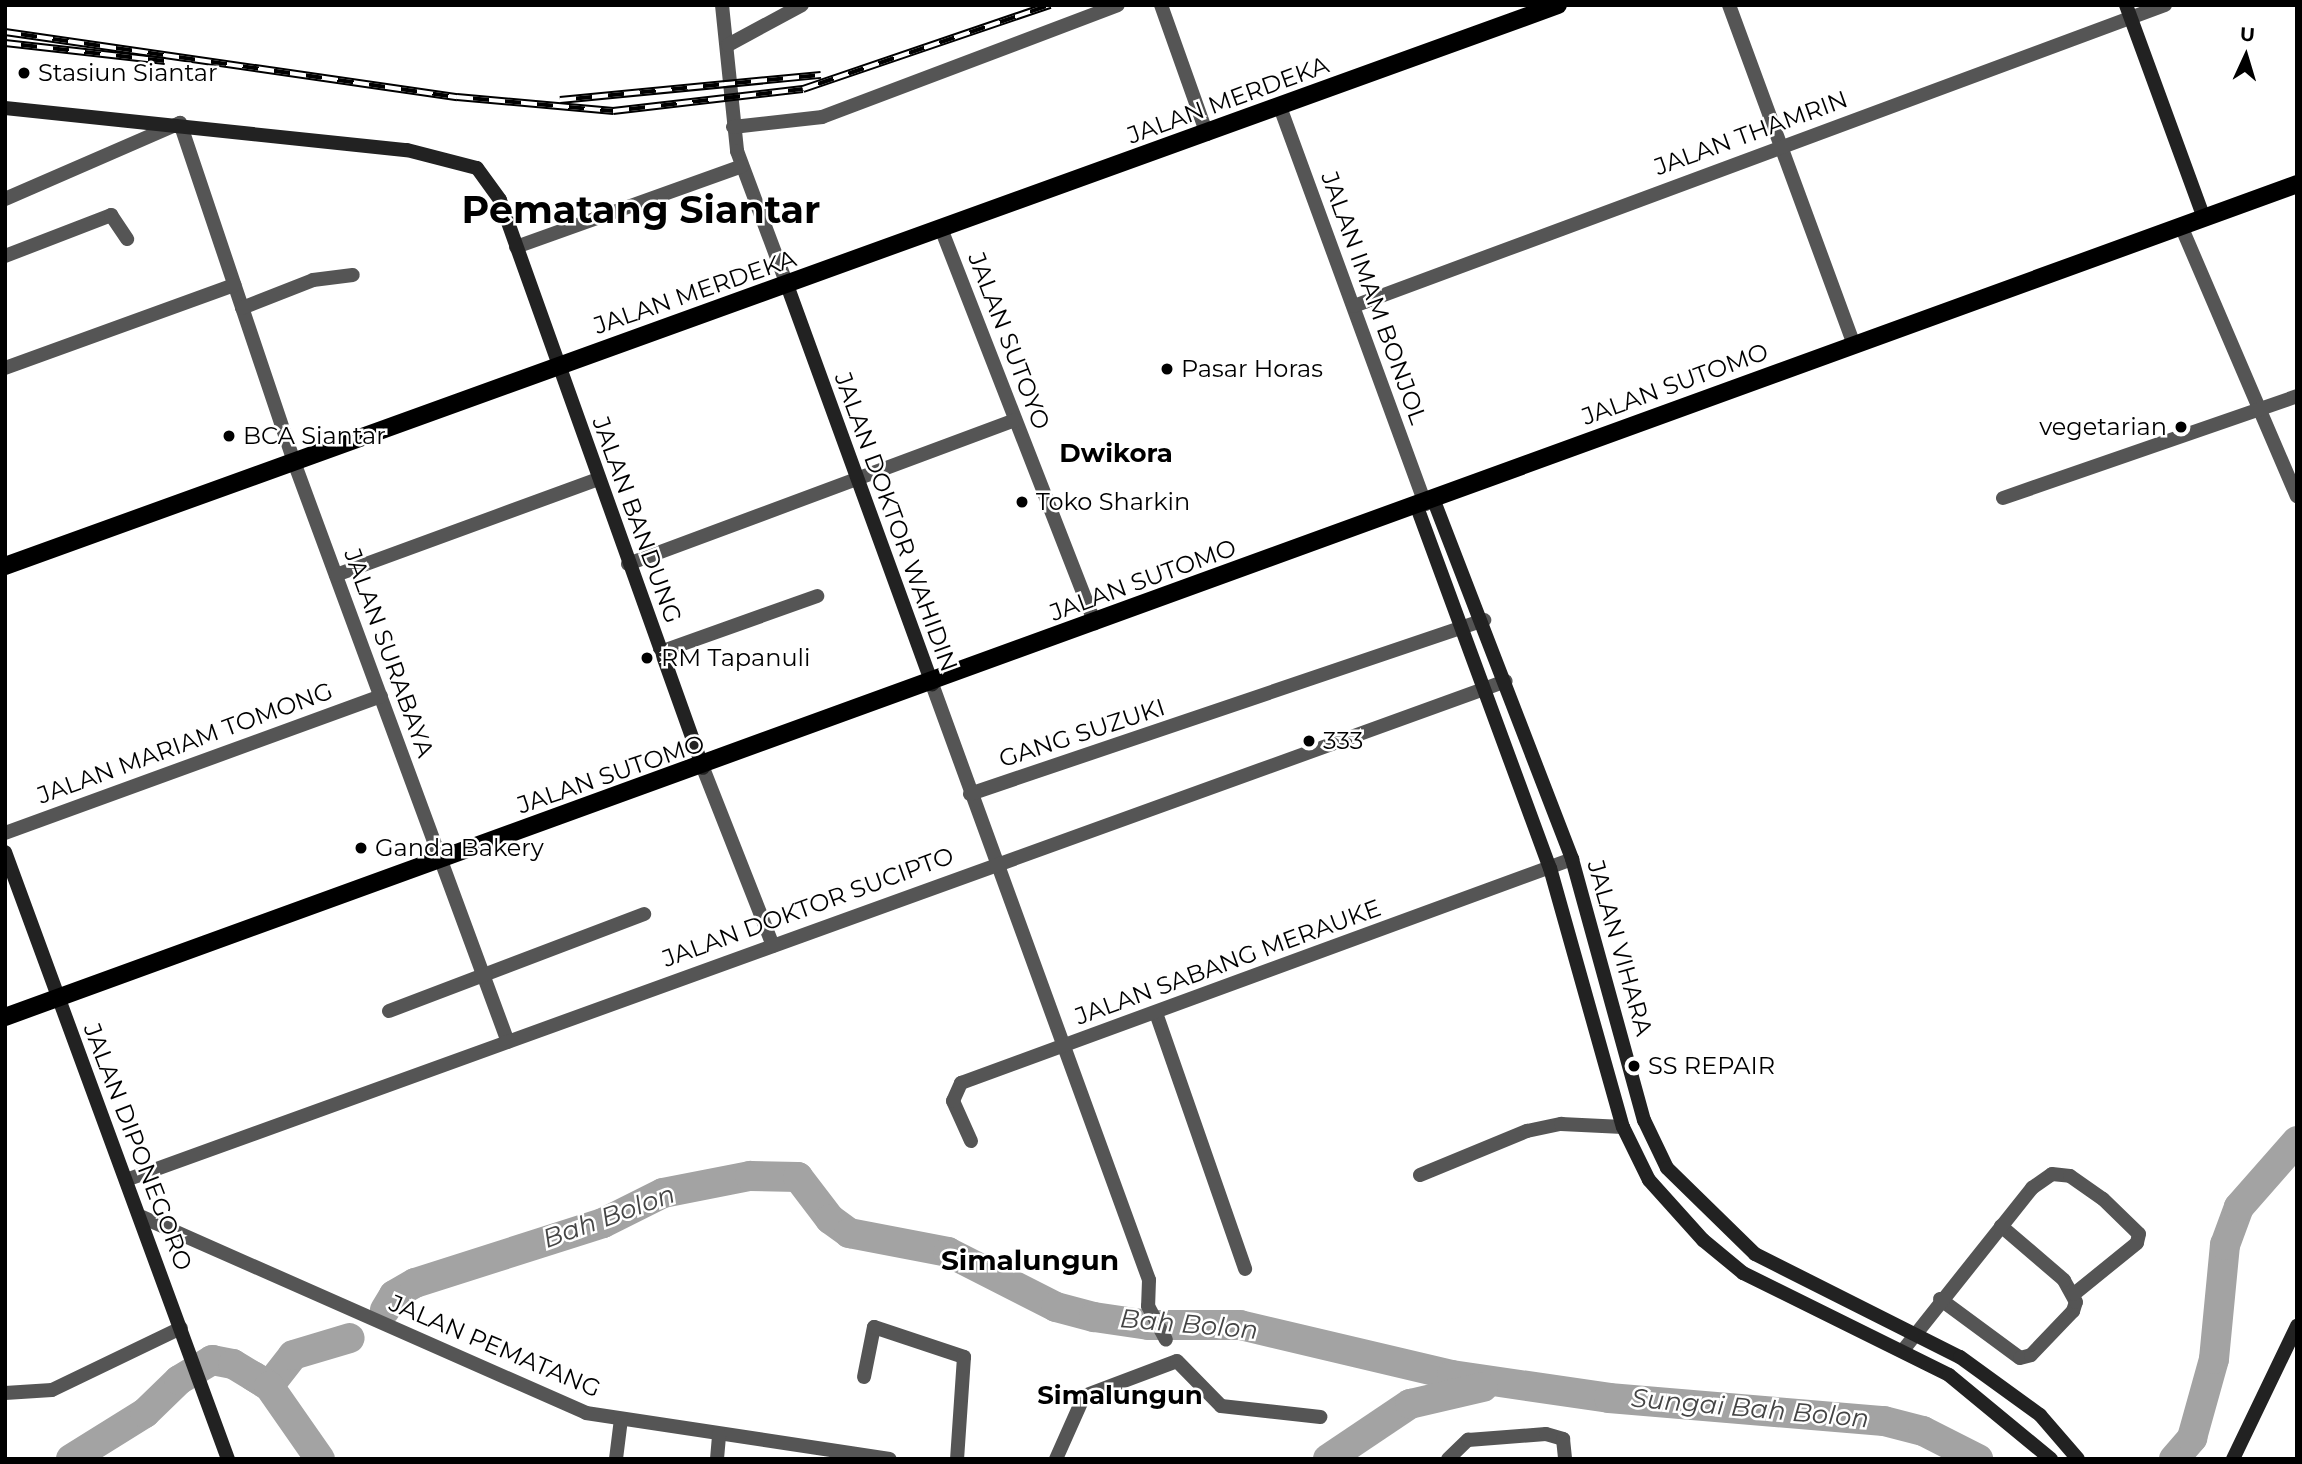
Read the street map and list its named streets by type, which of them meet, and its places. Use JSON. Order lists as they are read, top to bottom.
{
  "streets": {
    "main road": ["JALAN MERDEKA", "JALAN SUTOMO"],
    "street": [
      "JALAN THAMRIN",
      "JALAN IMAM BONJOL",
      "JALAN SUTOYO",
      "JALAN BANDUNG",
      "JALAN DOKTOR WAHIDIN",
      "JALAN SURABAYA",
      "GANG SUZUKI",
      "JALAN MARIAM TOMONG",
      "JALAN DOKTOR SUCIPTO",
      "JALAN VIHARA",
      "JALAN SABANG MERAUKE",
      "JALAN DIPONEGORO",
      "JALAN PEMATANG"
    ]
  },
  "crossings": [
    ["JALAN MERDEKA", "JALAN IMAM BONJOL"],
    ["JALAN MERDEKA", "JALAN SUTOYO"],
    ["JALAN MERDEKA", "JALAN BANDUNG"],
    ["JALAN MERDEKA", "JALAN DOKTOR WAHIDIN"],
    ["JALAN MERDEKA", "JALAN SURABAYA"],
    ["JALAN THAMRIN", "JALAN IMAM BONJOL"],
    ["JALAN IMAM BONJOL", "JALAN SUTOMO"],
    ["JALAN IMAM BONJOL", "JALAN VIHARA"],
    ["JALAN SUTOYO", "JALAN SUTOMO"],
    ["JALAN SUTOMO", "JALAN BANDUNG"],
    ["JALAN SUTOMO", "JALAN DOKTOR WAHIDIN"],
    ["JALAN SUTOMO", "JALAN SURABAYA"],
    ["JALAN SUTOMO", "JALAN VIHARA"],
    ["JALAN SUTOMO", "JALAN DIPONEGORO"],
    ["JALAN BANDUNG", "JALAN SURABAYA"],
    ["JALAN DOKTOR WAHIDIN", "GANG SUZUKI"],
    ["JALAN DOKTOR WAHIDIN", "JALAN DOKTOR SUCIPTO"],
    ["JALAN DOKTOR WAHIDIN", "JALAN SABANG MERAUKE"],
    ["JALAN SURABAYA", "JALAN MARIAM TOMONG"],
    ["JALAN SURABAYA", "JALAN DOKTOR SUCIPTO"],
    ["GANG SUZUKI", "JALAN VIHARA"],
    ["JALAN DOKTOR SUCIPTO", "JALAN VIHARA"],
    ["JALAN DOKTOR SUCIPTO", "JALAN DIPONEGORO"],
    ["JALAN VIHARA", "JALAN SABANG MERAUKE"],
    ["JALAN DIPONEGORO", "JALAN PEMATANG"]
  ],
  "districts": [
    "Pematang Siantar",
    "Dwikora",
    "Simalungun",
    "Simalungun"
  ],
  "water": ["Bah Bolon", "Sungai Bah Bolon"],
  "places": [
    "Stasiun Siantar",
    "Pasar Horas",
    "vegetarian",
    "BCA Siantar",
    "Toko Sharkin",
    "RM Tapanuli",
    "333",
    "Ganda Bakery",
    "SS REPAIR"
  ],
  "north": "top"
}
